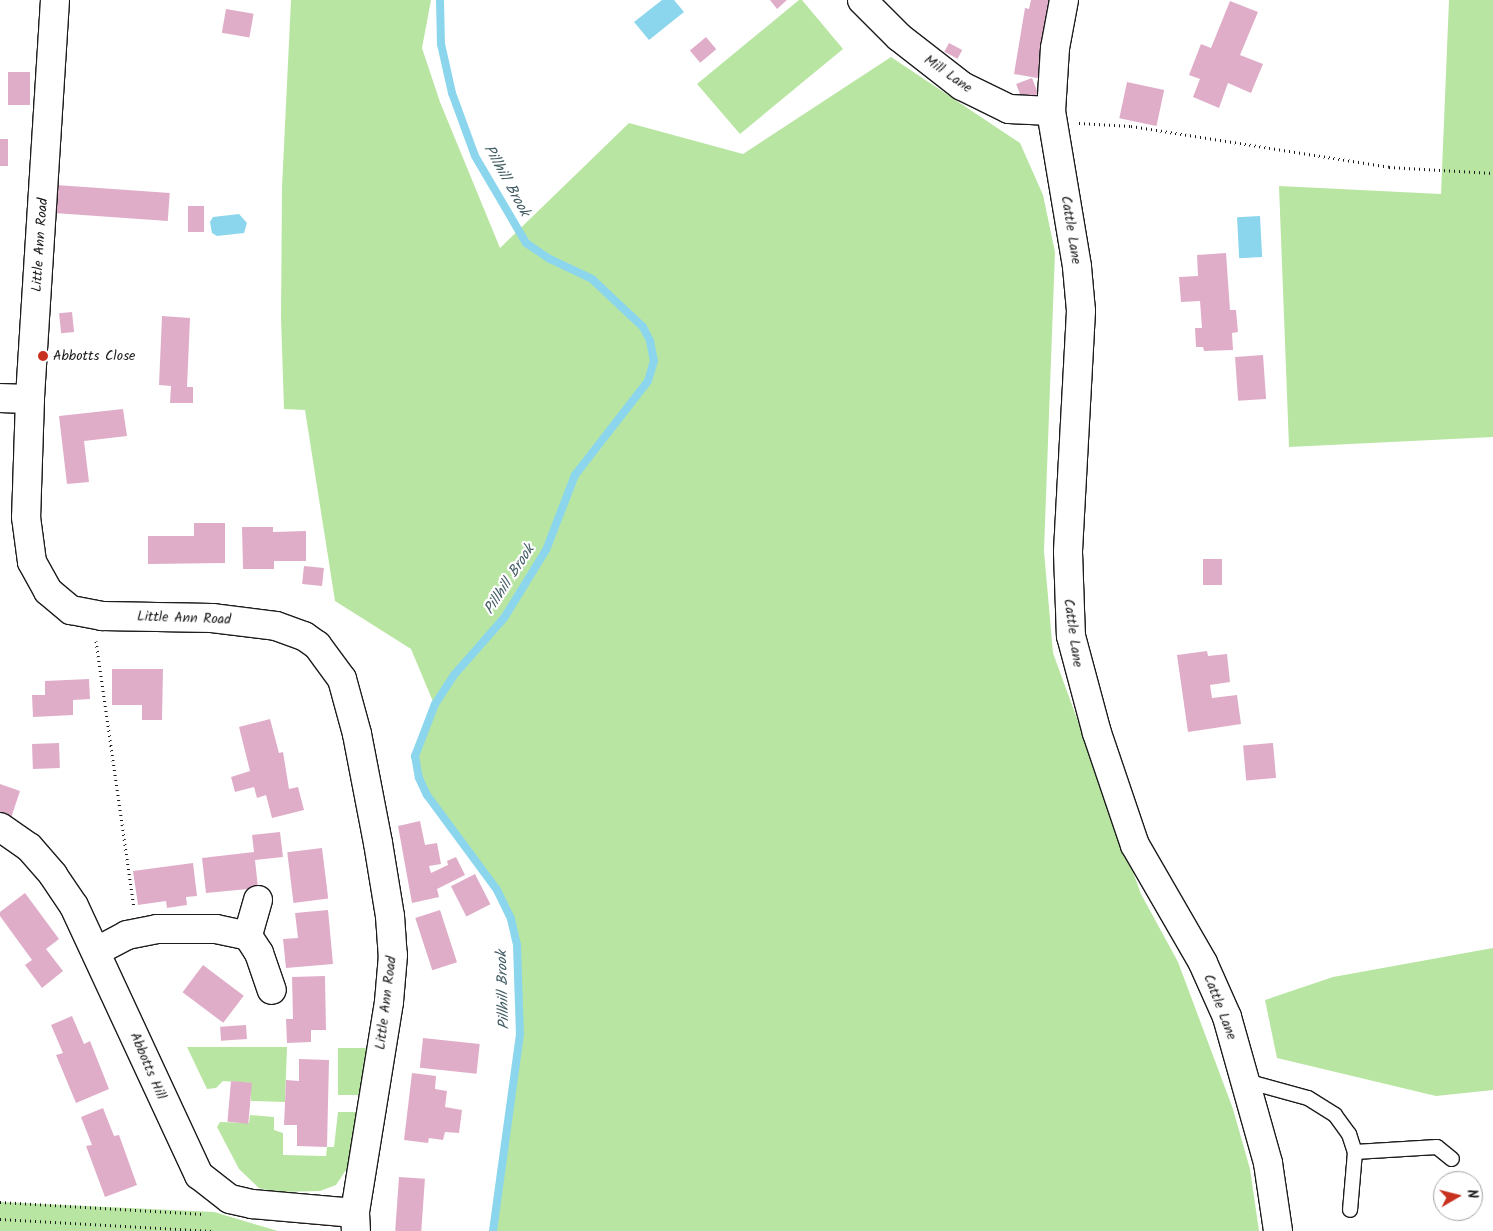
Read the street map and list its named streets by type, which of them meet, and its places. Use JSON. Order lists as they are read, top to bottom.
{
  "streets": {
    "street": [
      "Mill Lane",
      "Cattle Lane",
      "Little Ann Road",
      "Abbotts Hill"
    ]
  },
  "crossings": [
    ["Mill Lane", "Cattle Lane"],
    ["Little Ann Road", "Abbotts Hill"]
  ],
  "water": ["Pillhill Brook"],
  "places": ["Abbotts Close"],
  "north": "right"
}
